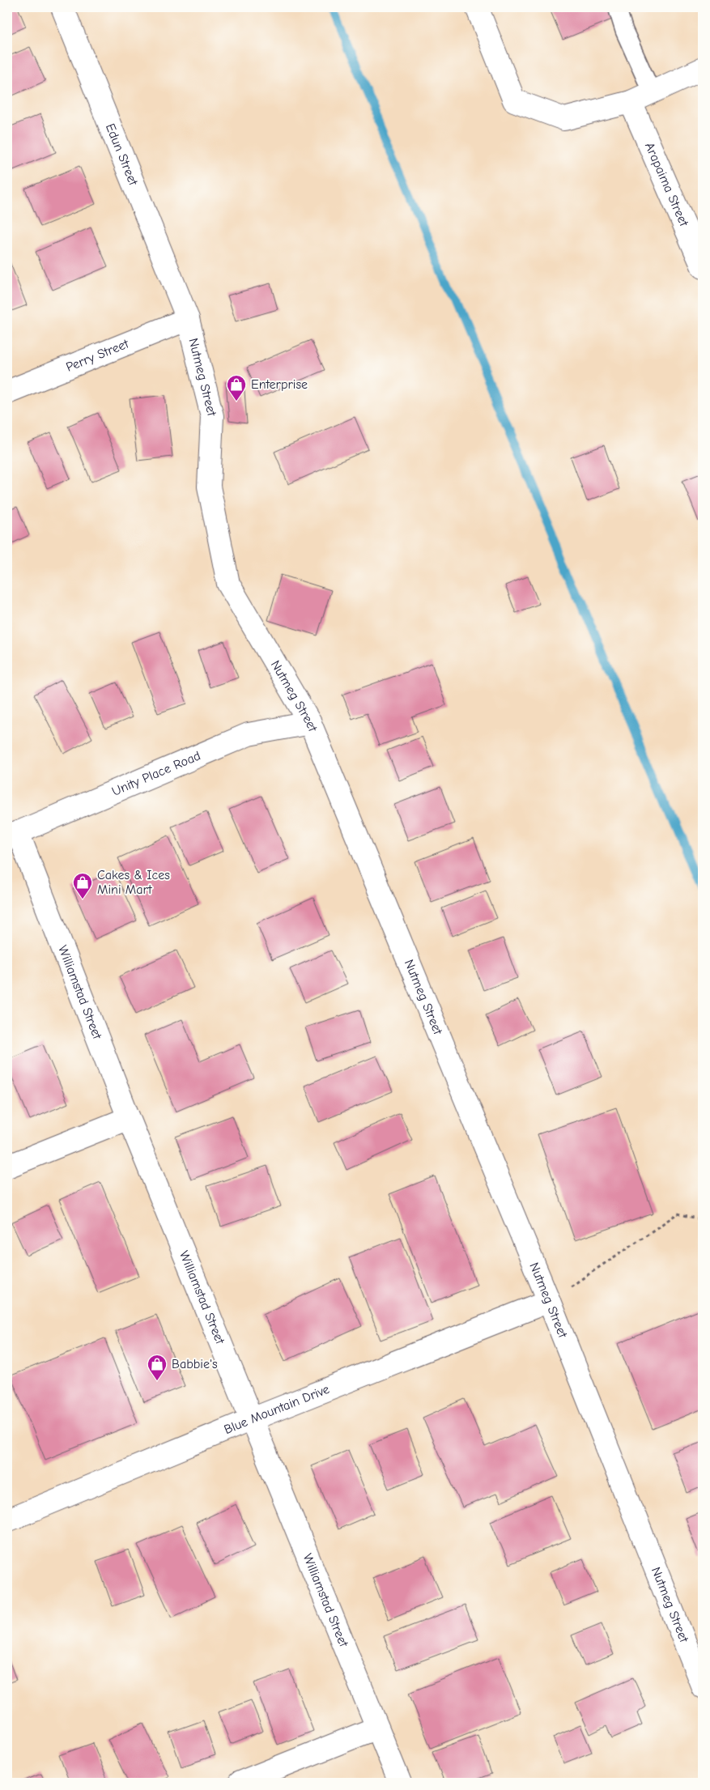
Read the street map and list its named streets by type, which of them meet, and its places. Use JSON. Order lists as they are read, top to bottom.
{
  "streets": {
    "street": [
      "Edun Street",
      "Arapaima Street",
      "Perry Street",
      "Nutmeg Street",
      "Unity Place Road",
      "Williamstad Street",
      "Blue Mountain Drive"
    ]
  },
  "crossings": [
    ["Edun Street", "Perry Street"],
    ["Edun Street", "Nutmeg Street"],
    ["Perry Street", "Nutmeg Street"],
    ["Nutmeg Street", "Unity Place Road"],
    ["Nutmeg Street", "Blue Mountain Drive"],
    ["Unity Place Road", "Williamstad Street"],
    ["Williamstad Street", "Blue Mountain Drive"]
  ],
  "places": {
    "shop": ["Enterprise", "Cakes & Ices Mini Mart", "Babbie's"]
  }
}
